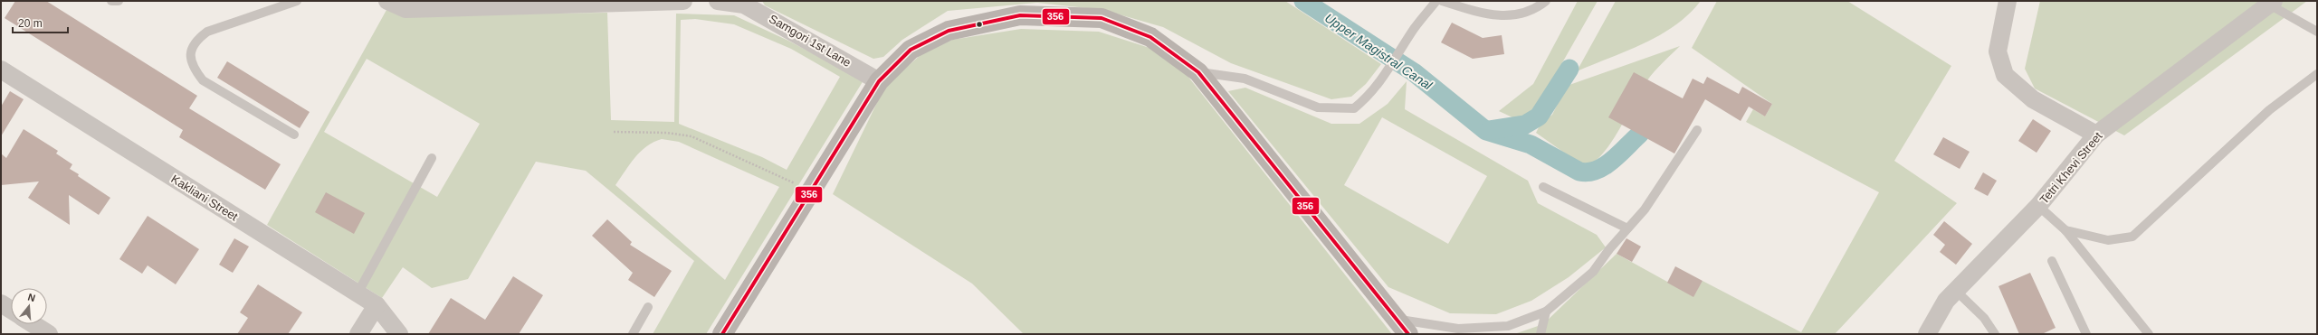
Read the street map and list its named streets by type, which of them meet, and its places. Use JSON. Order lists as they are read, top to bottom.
{
  "streets": {
    "street": ["Samgori 1st Lane", "Tetri Khevi Street", "Kakliani Street"]
  },
  "water": ["Upper Magistral Canal"],
  "lines": ["transit line 356"],
  "scale_bar": "20 m",
  "north": "top"
}
